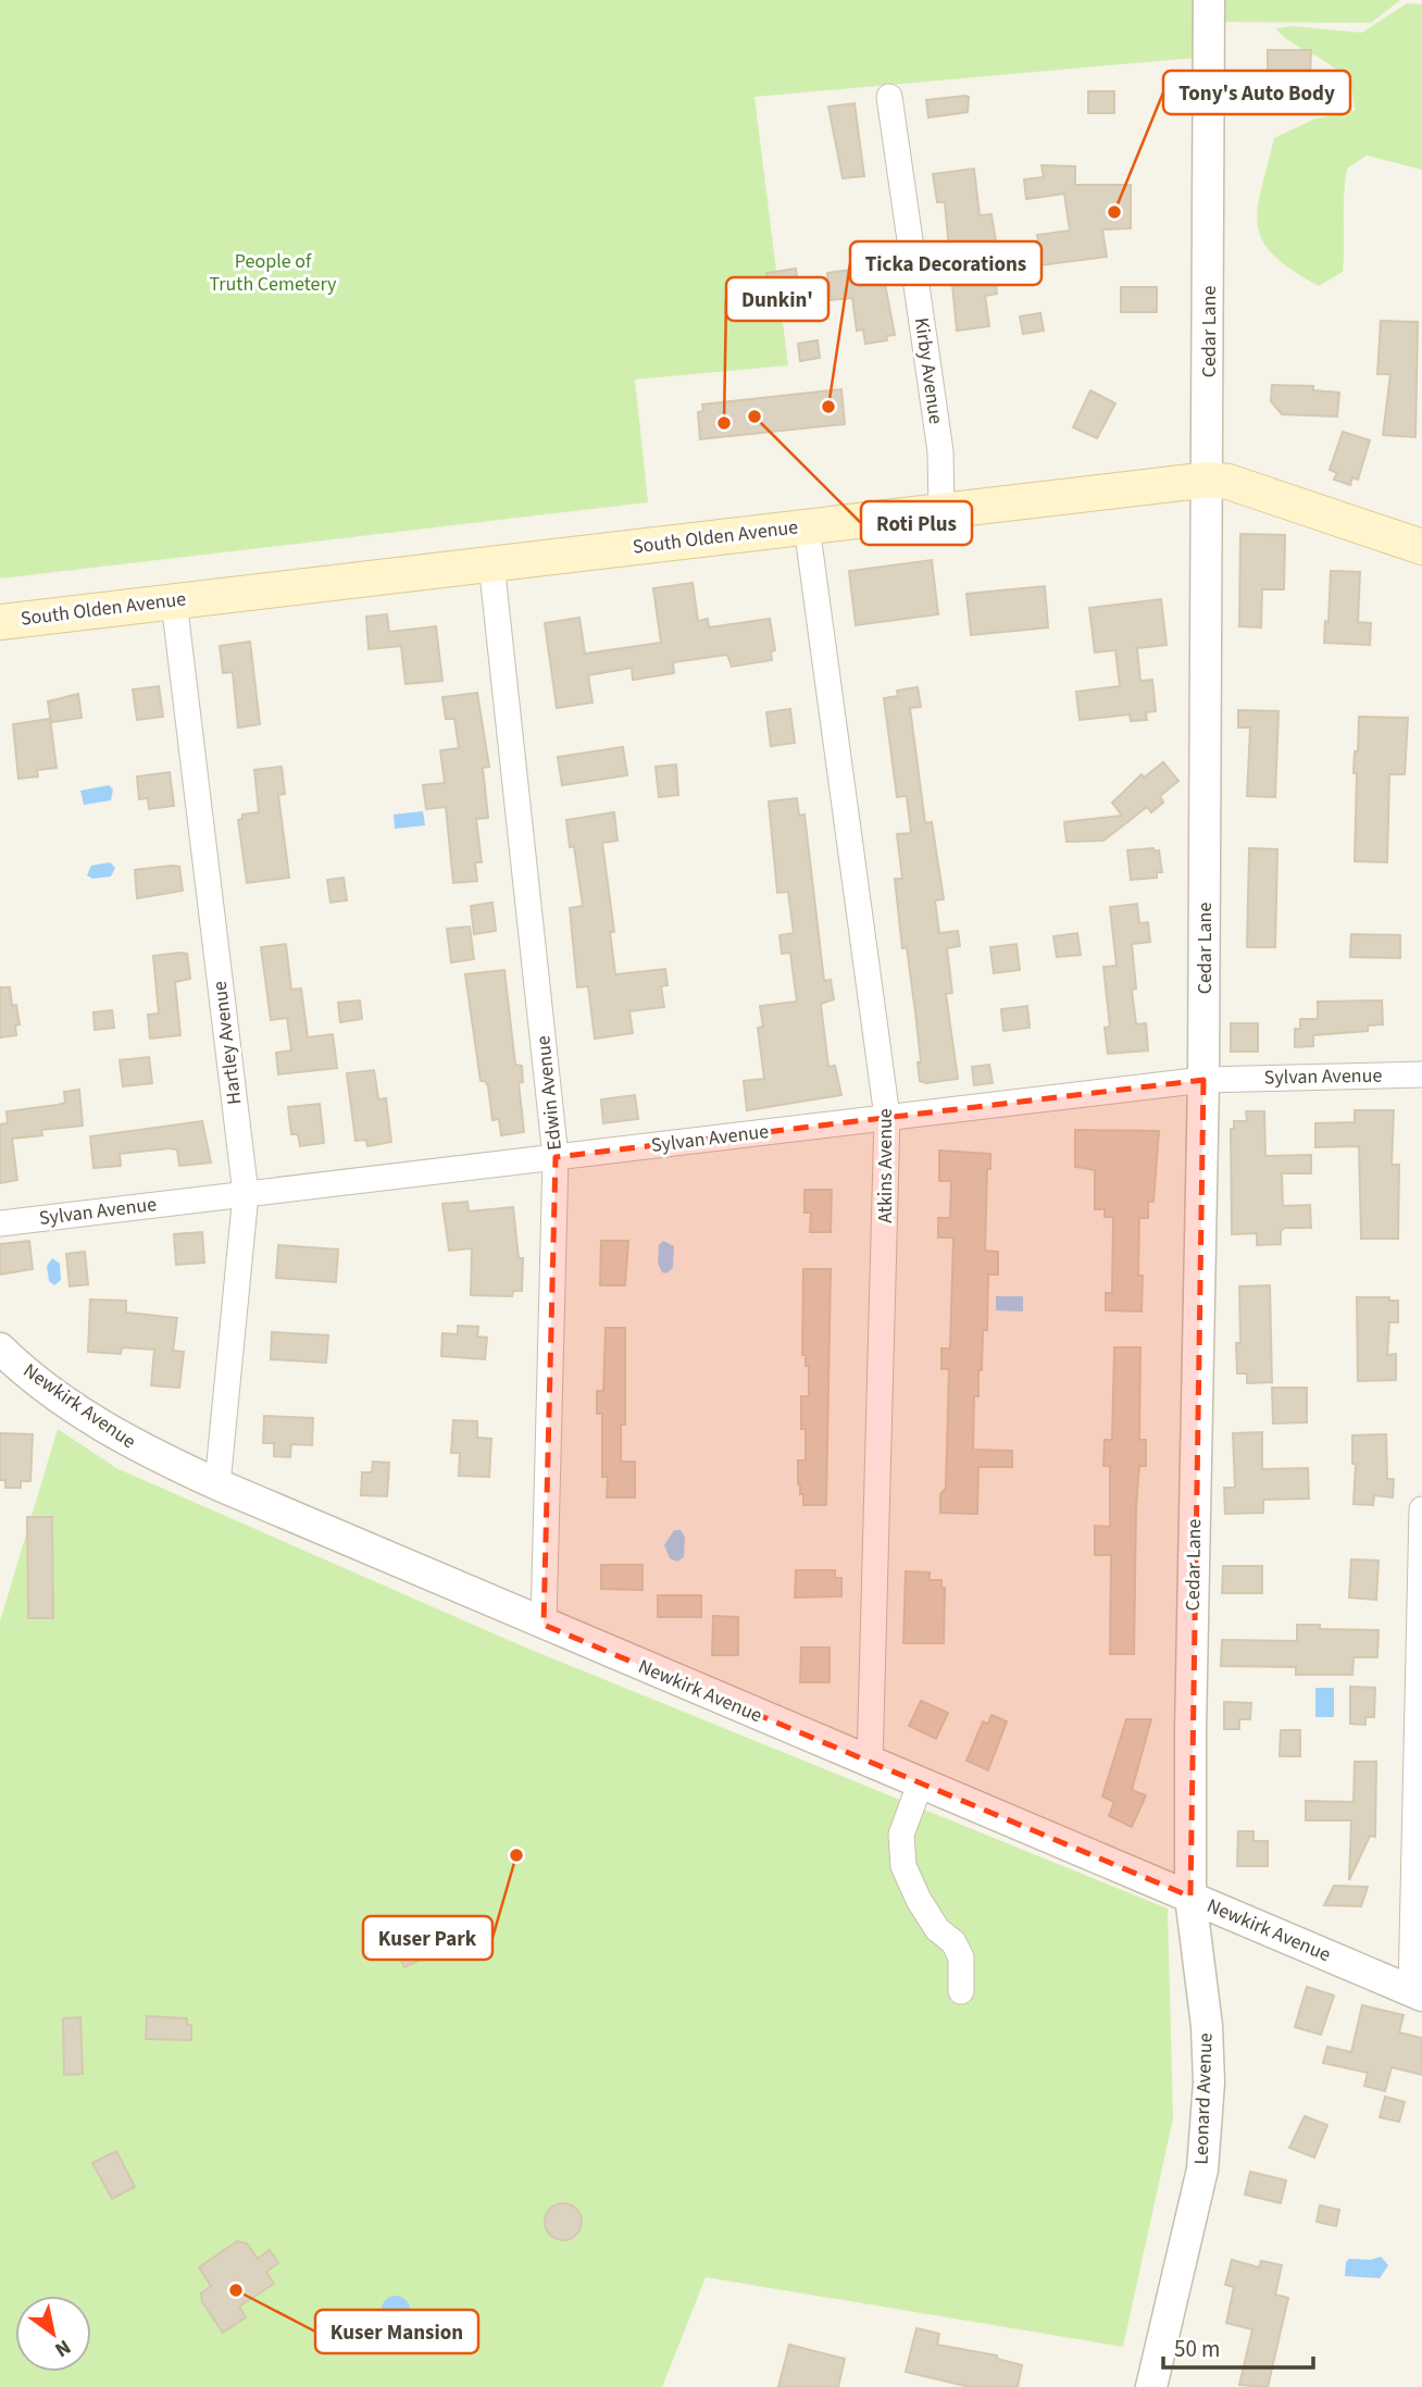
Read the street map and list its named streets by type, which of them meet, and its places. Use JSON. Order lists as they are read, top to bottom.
{
  "streets": {
    "main road": ["South Olden Avenue"],
    "street": [
      "Cedar Lane",
      "Kirby Avenue",
      "Hartley Avenue",
      "Sylvan Avenue",
      "Edwin Avenue",
      "Atkins Avenue",
      "Newkirk Avenue",
      "Leonard Avenue"
    ]
  },
  "crossings": [
    ["Cedar Lane", "South Olden Avenue"],
    ["Cedar Lane", "Sylvan Avenue"],
    ["Cedar Lane", "Newkirk Avenue"],
    ["Cedar Lane", "Leonard Avenue"],
    ["Kirby Avenue", "South Olden Avenue"],
    ["South Olden Avenue", "Hartley Avenue"],
    ["South Olden Avenue", "Edwin Avenue"],
    ["South Olden Avenue", "Atkins Avenue"],
    ["Hartley Avenue", "Sylvan Avenue"],
    ["Hartley Avenue", "Newkirk Avenue"],
    ["Sylvan Avenue", "Edwin Avenue"],
    ["Sylvan Avenue", "Atkins Avenue"],
    ["Edwin Avenue", "Newkirk Avenue"],
    ["Atkins Avenue", "Newkirk Avenue"],
    ["Newkirk Avenue", "Leonard Avenue"]
  ],
  "parks": ["People of Truth Cemetery"],
  "places": [
    "Tony's Auto Body",
    "Ticka Decorations",
    "Roti Plus",
    "Dunkin'",
    "Kuser Park",
    "Kuser Mansion"
  ],
  "scale_bar": "50 m",
  "north": "bottom right"
}
